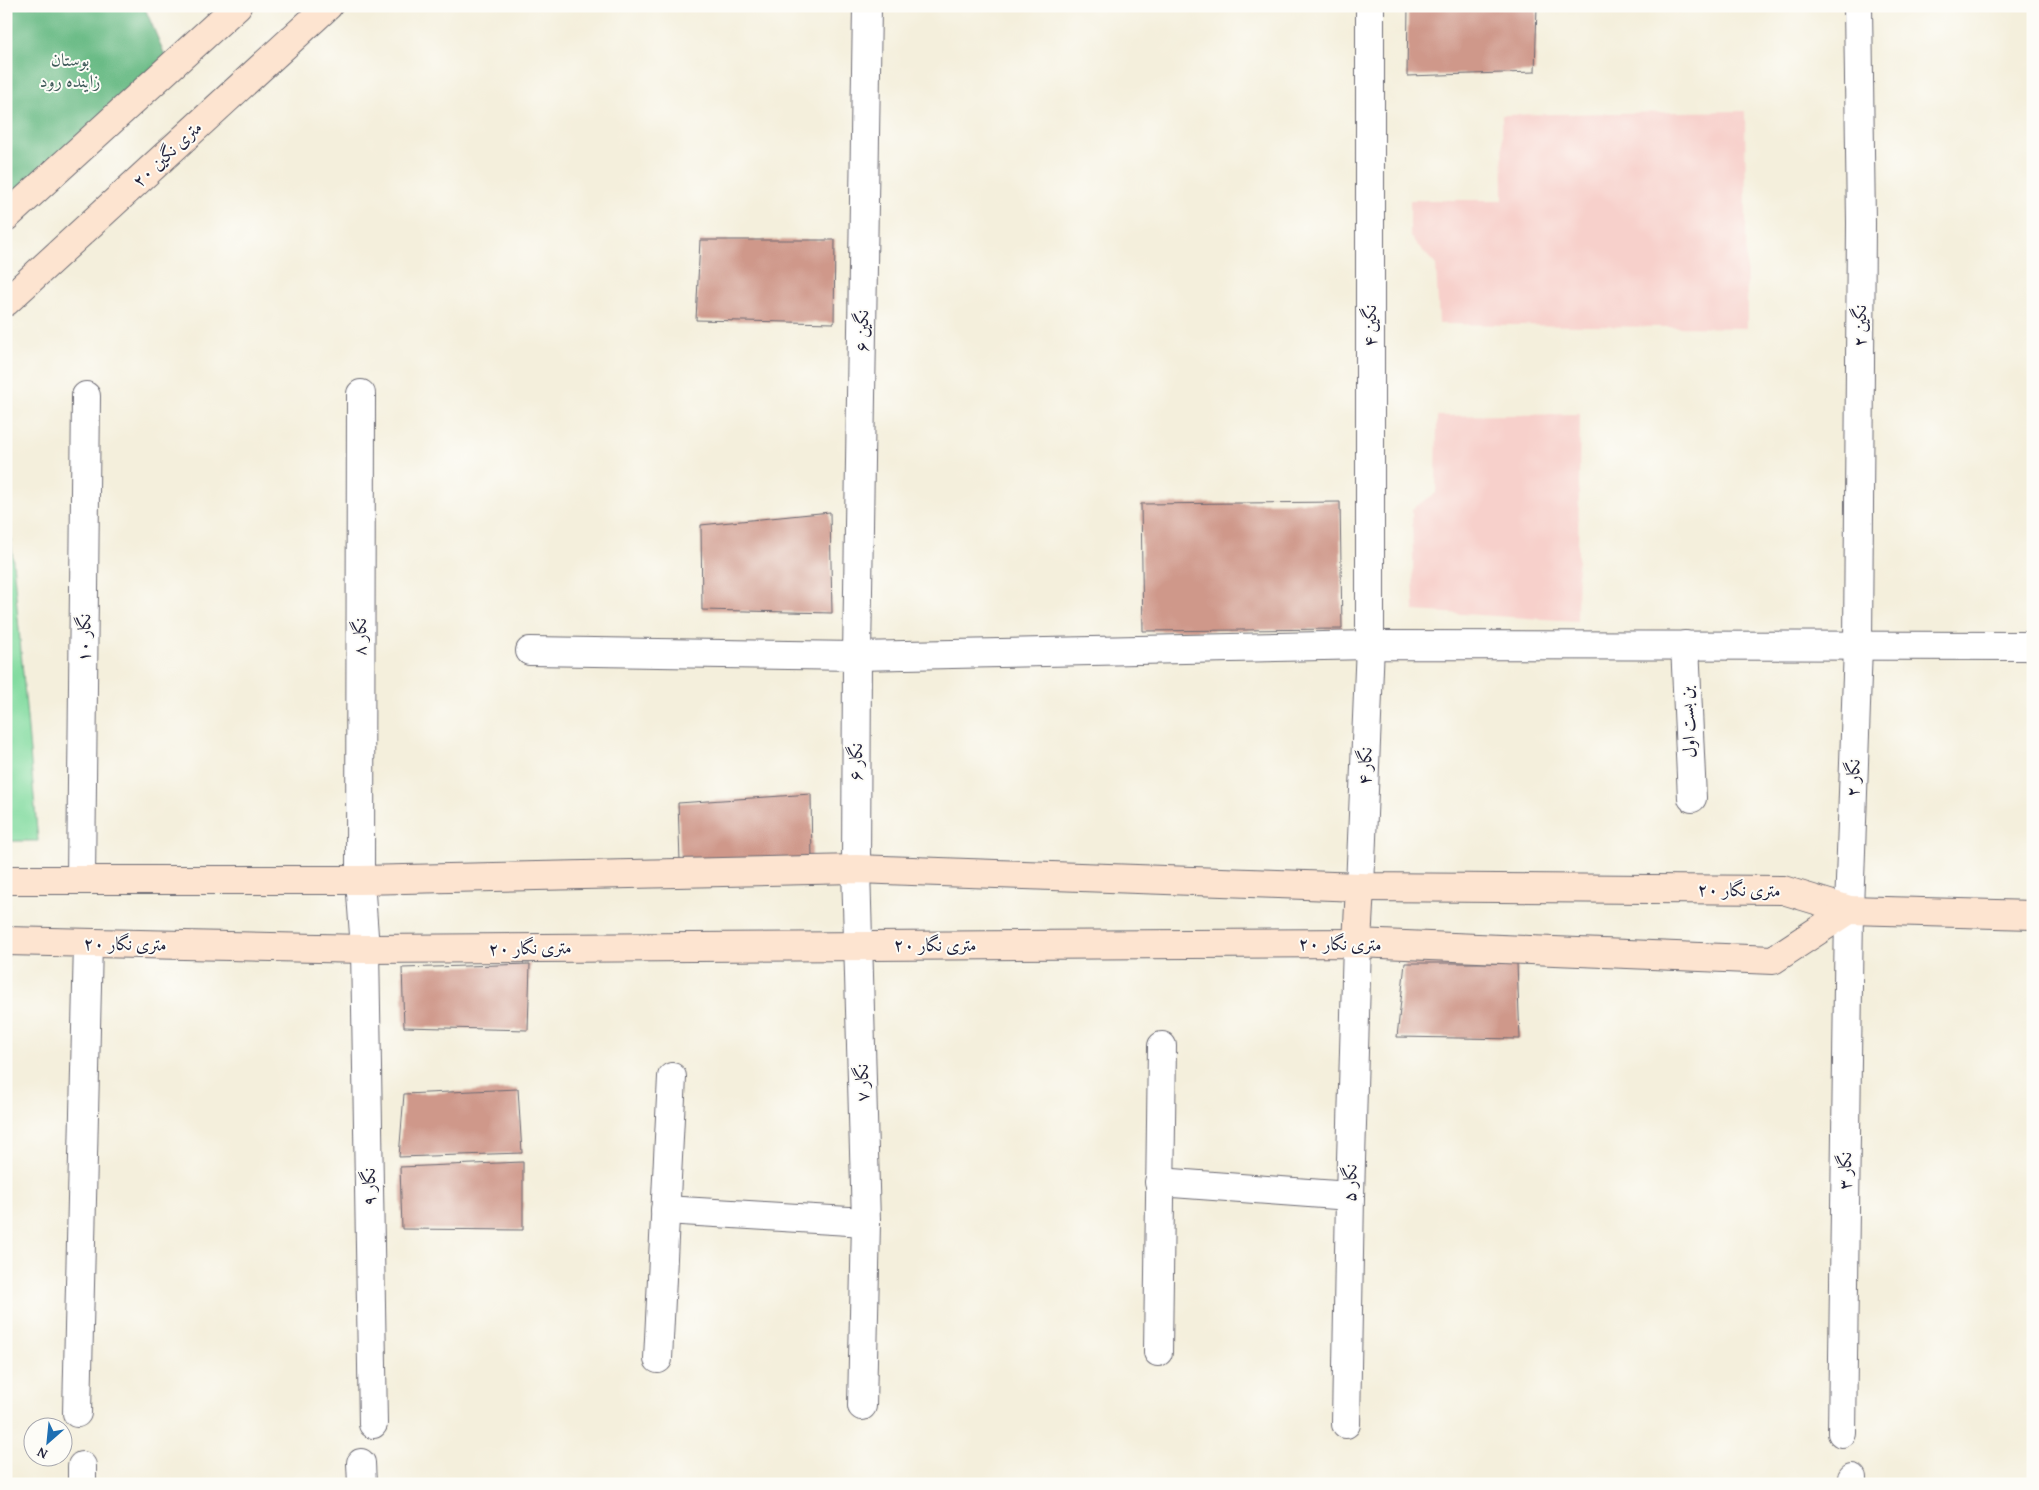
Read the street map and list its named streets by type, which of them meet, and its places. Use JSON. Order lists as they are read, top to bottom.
{
  "streets": {
    "street": [
      "۲۰ متری نگین",
      "نگین ۴",
      "نگین ۲",
      "نگین ۶",
      "نگار ۸",
      "نگار ۱۰",
      "بن بست اول",
      "نگار ۶",
      "نگار ۴",
      "نگار ۲",
      "۲۰ متری نگار",
      "نگار ۷",
      "نگار ۳",
      "نگار ۵",
      "نگار ۹"
    ]
  },
  "crossings": [
    ["نگین ۴", "نگار ۴"],
    ["نگین ۲", "نگار ۲"],
    ["نگین ۶", "نگار ۶"],
    ["نگار ۸", "۲۰ متری نگار"],
    ["نگار ۸", "نگار ۹"],
    ["نگار ۱۰", "۲۰ متری نگار"],
    ["نگار ۶", "۲۰ متری نگار"],
    ["نگار ۶", "نگار ۷"],
    ["نگار ۴", "۲۰ متری نگار"],
    ["نگار ۲", "۲۰ متری نگار"],
    ["نگار ۲", "نگار ۳"],
    ["۲۰ متری نگار", "نگار ۷"],
    ["۲۰ متری نگار", "نگار ۳"],
    ["۲۰ متری نگار", "نگار ۵"],
    ["۲۰ متری نگار", "نگار ۹"]
  ],
  "parks": ["بوستان زاینده رود"],
  "north": "bottom left"
}
